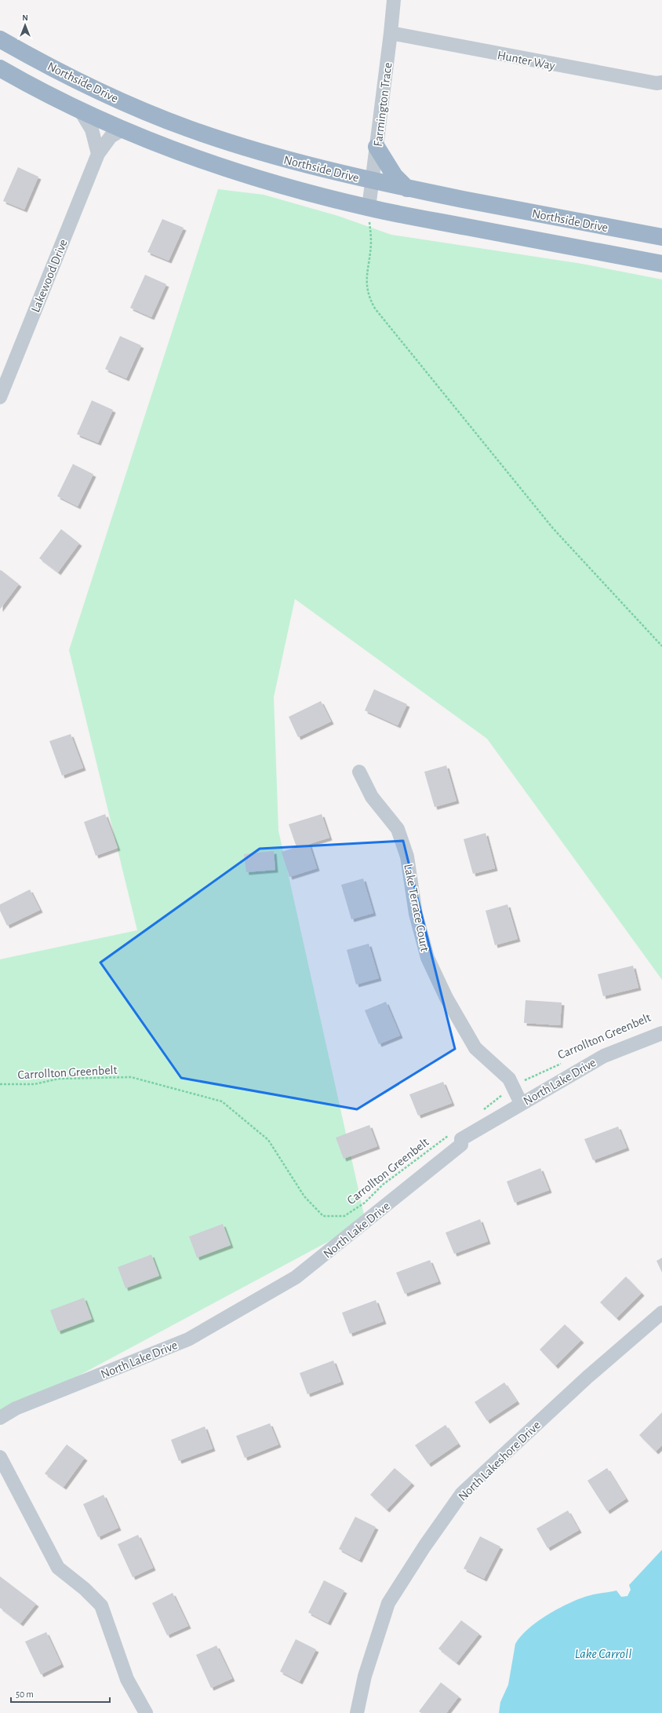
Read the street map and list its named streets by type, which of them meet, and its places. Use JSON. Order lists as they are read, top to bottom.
{
  "streets": {
    "highway": ["Northside Drive"],
    "street": [
      "Hunter Way",
      "Farmington Trace",
      "Lakewood Drive",
      "Lake Terrace Court",
      "North Lake Drive",
      "North Lakeshore Drive"
    ],
    "path": ["Carrollton Greenbelt"]
  },
  "crossings": [
    ["Hunter Way", "Farmington Trace"],
    ["Northside Drive", "Farmington Trace"],
    ["Northside Drive", "Lakewood Drive"],
    ["Lake Terrace Court", "Carrollton Greenbelt"],
    ["Lake Terrace Court", "North Lake Drive"]
  ],
  "water": ["Lake Carroll"],
  "scale_bar": "50 m",
  "north": "top"
}
